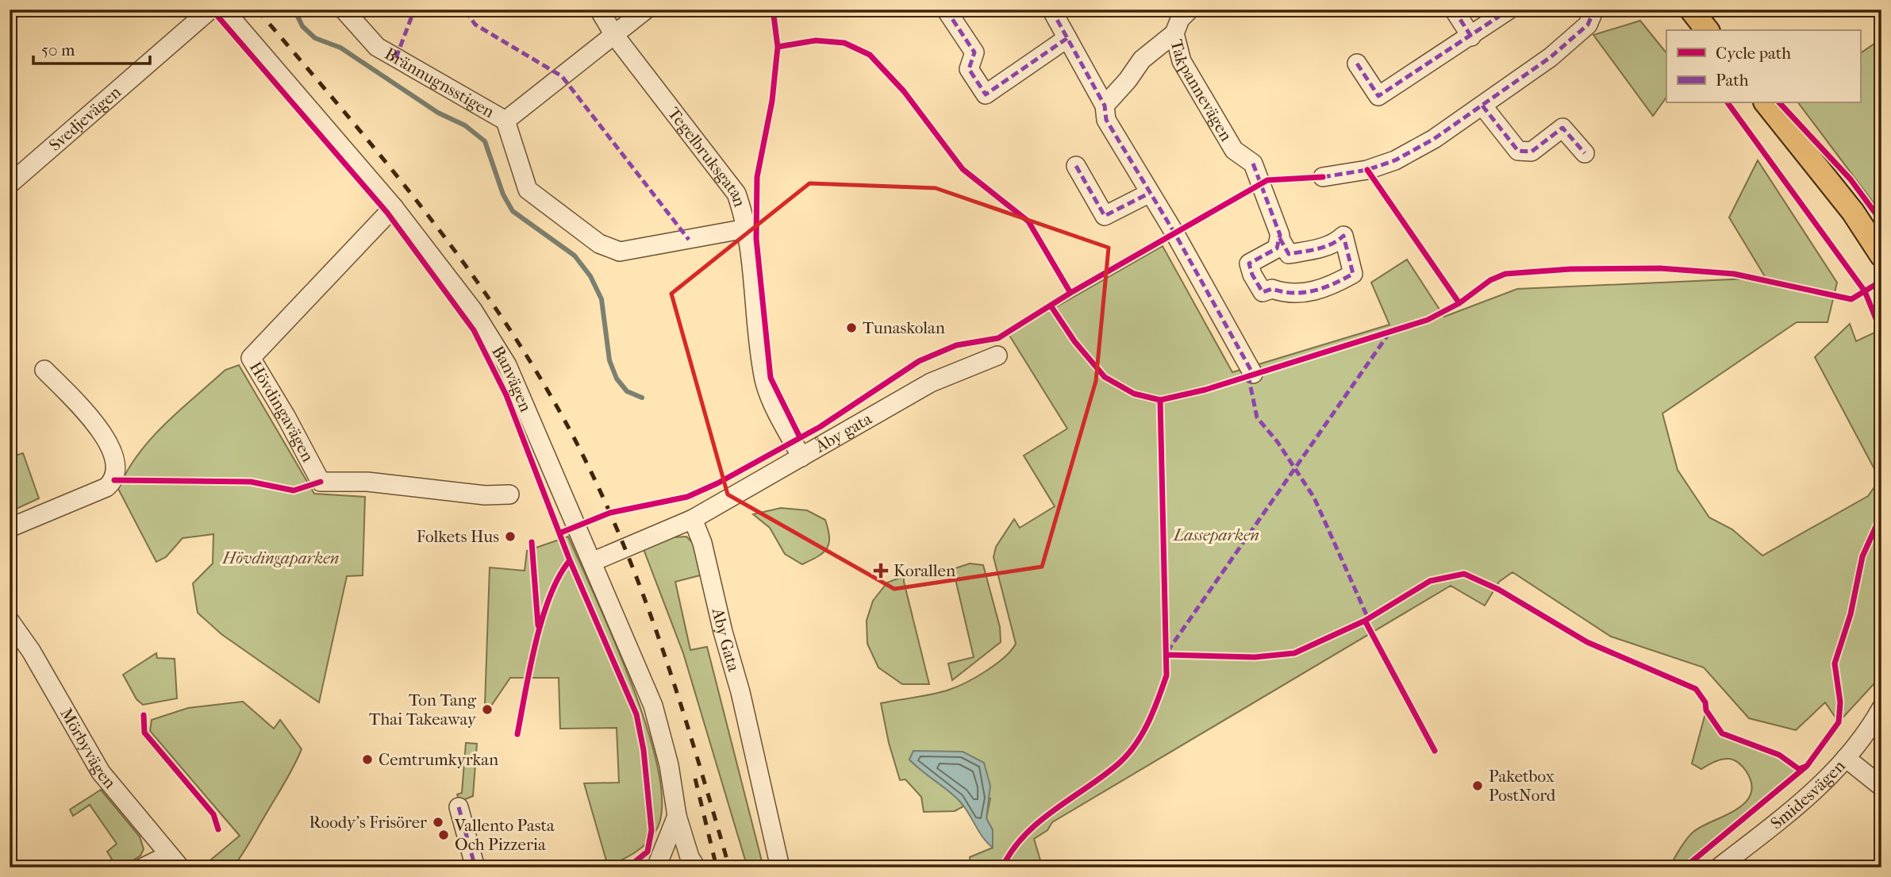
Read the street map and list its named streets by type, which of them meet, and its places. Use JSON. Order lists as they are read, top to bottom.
{
  "streets": {
    "street": [
      "Brännugnsstigen",
      "Takpannevägen",
      "Svedjevägen",
      "Tegelbruksgatan",
      "Banvägen",
      "Hövdingavägen",
      "Åby gata",
      "Aby Gata",
      "Mörbyvägen",
      "Smidesvägen"
    ]
  },
  "crossings": [
    ["Brännugnsstigen", "Tegelbruksgatan"],
    ["Tegelbruksgatan", "Åby gata"],
    ["Banvägen", "Hövdingavägen"],
    ["Åby gata", "Aby Gata"]
  ],
  "parks": ["Lasseparken", "Hövdingaparken"],
  "places": {
    "other": [
      "Tunaskolan",
      "Folkets Hus",
      "Ton Tang Thai Takeaway",
      "Cemtrumkyrkan",
      "Paketbox PostNord",
      "Roody's Frisörer",
      "Vallento Pasta Och Pizzeria"
    ],
    "health": ["Korallen"]
  },
  "legend": ["Cycle path", "Path"],
  "scale_bar": "50 m"
}
